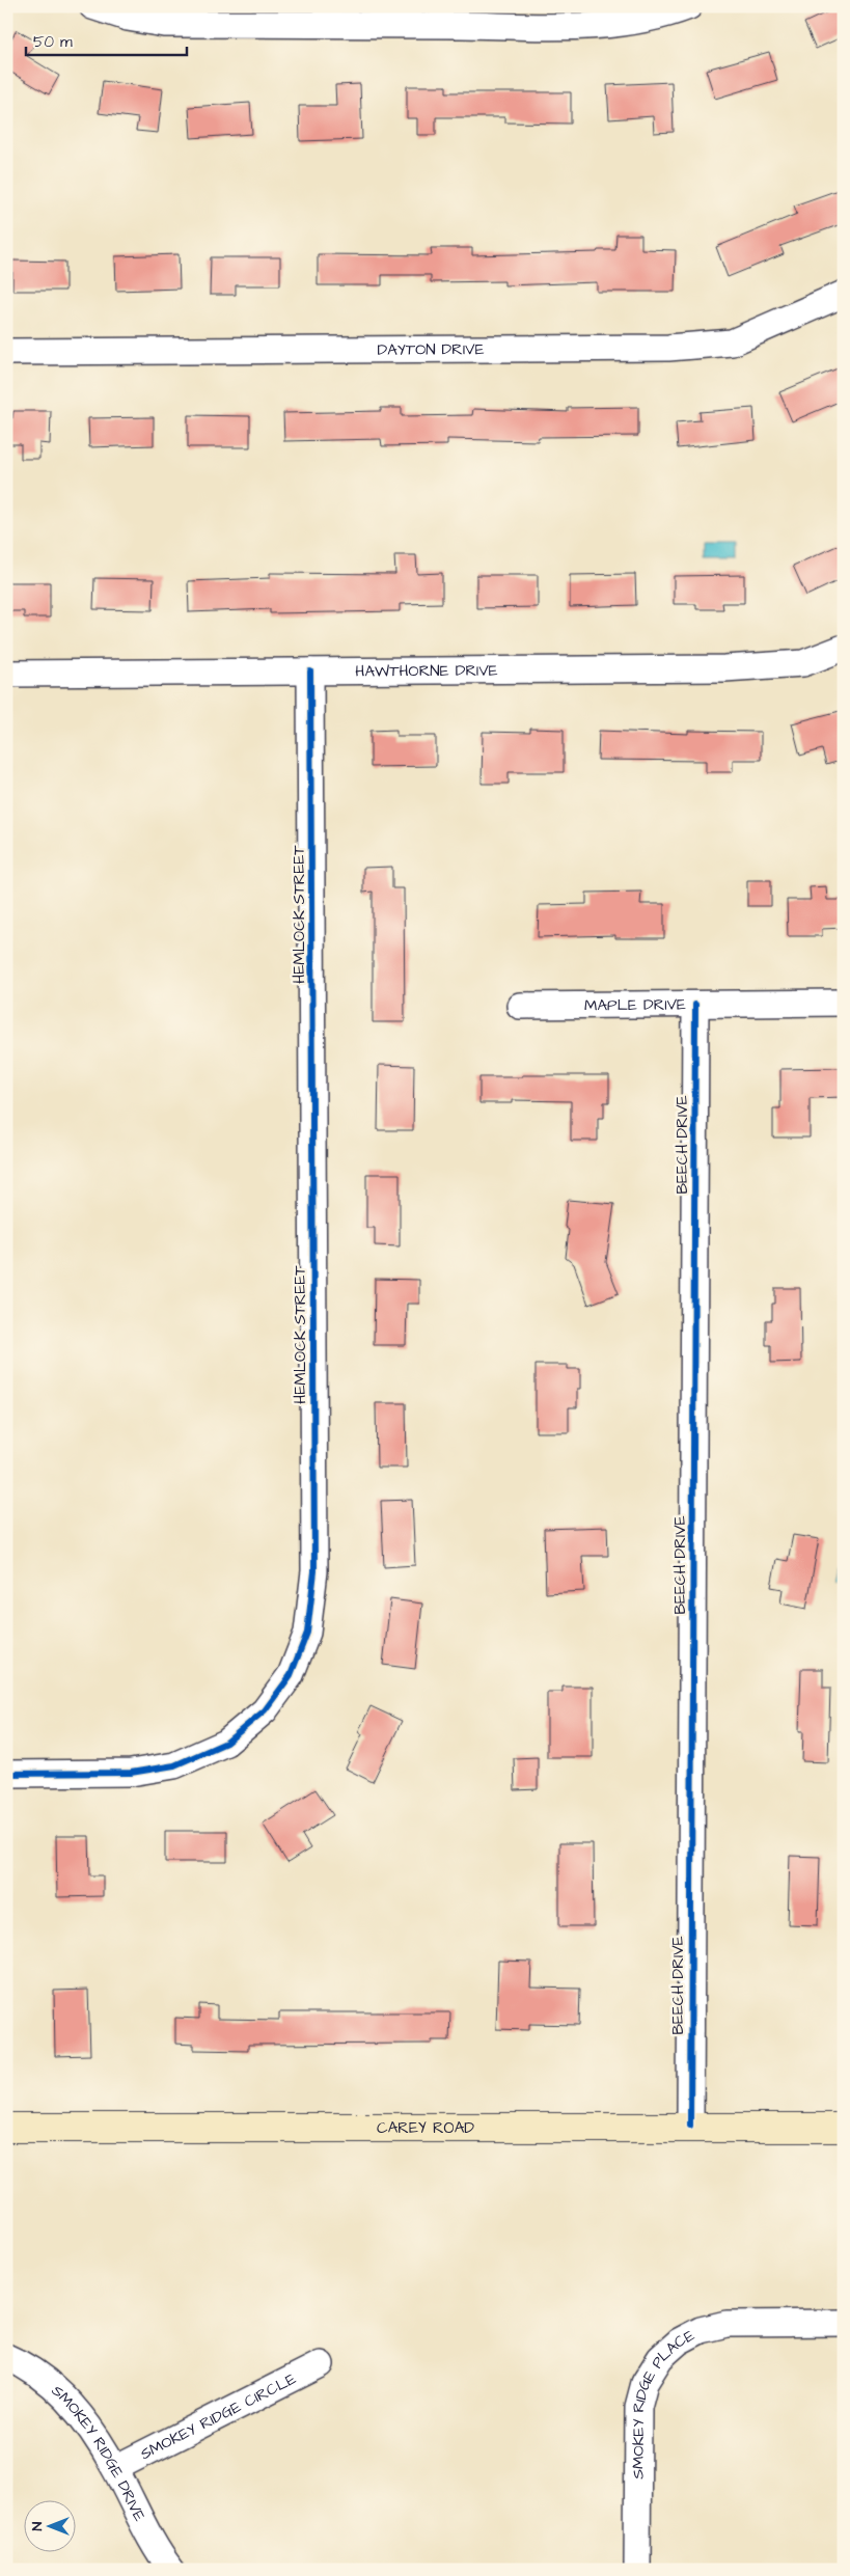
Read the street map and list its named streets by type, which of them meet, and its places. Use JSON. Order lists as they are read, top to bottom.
{
  "streets": {
    "street": [
      "DAYTON DRIVE",
      "HAWTHORNE DRIVE",
      "HEMLOCK STREET",
      "MAPLE DRIVE",
      "BEECH DRIVE",
      "CAREY ROAD",
      "SMOKEY RIDGE PLACE",
      "SMOKEY RIDGE CIRCLE",
      "SMOKEY RIDGE DRIVE"
    ]
  },
  "crossings": [
    ["HAWTHORNE DRIVE", "HEMLOCK STREET"],
    ["MAPLE DRIVE", "BEECH DRIVE"],
    ["BEECH DRIVE", "CAREY ROAD"],
    ["SMOKEY RIDGE CIRCLE", "SMOKEY RIDGE DRIVE"]
  ],
  "scale_bar": "50 m",
  "north": "left"
}
